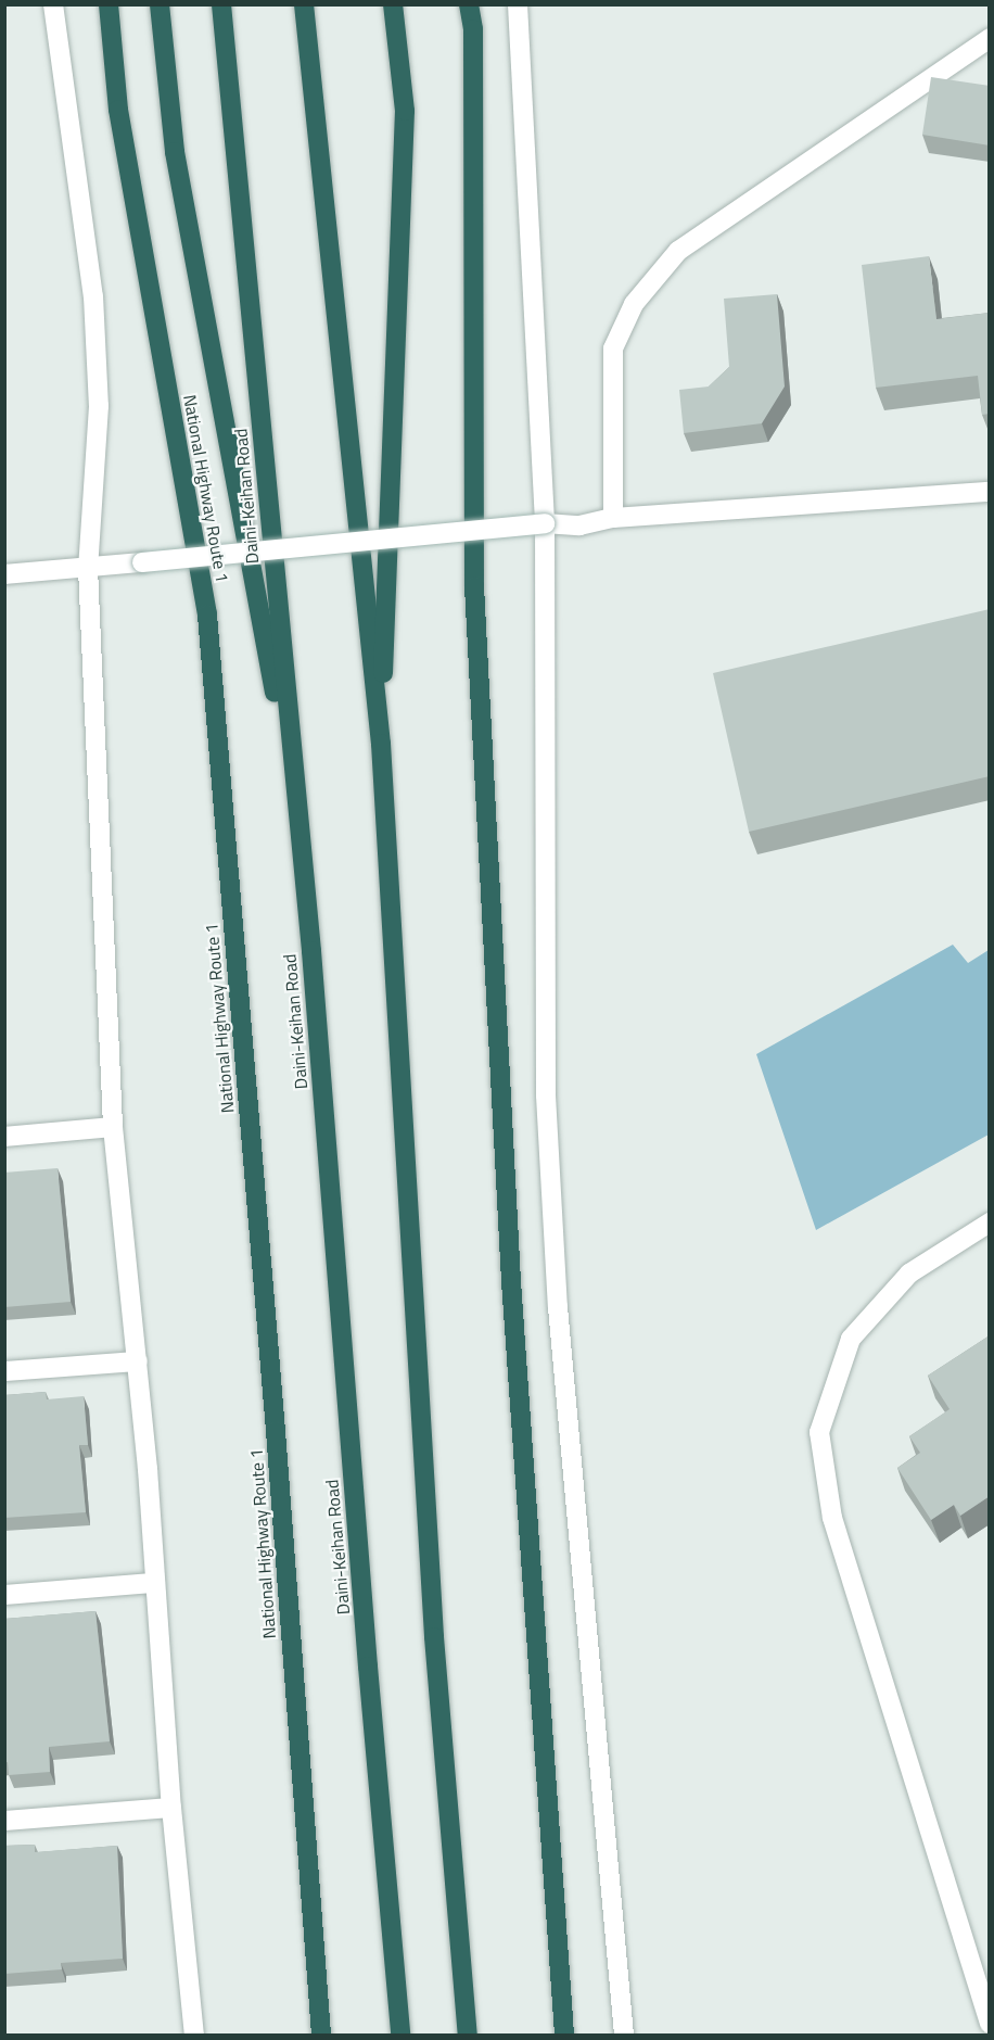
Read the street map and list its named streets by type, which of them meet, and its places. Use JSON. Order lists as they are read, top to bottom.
{
  "streets": {
    "highway": ["National Highway Route 1", "Daini-Keihan Road"]
  }
}
